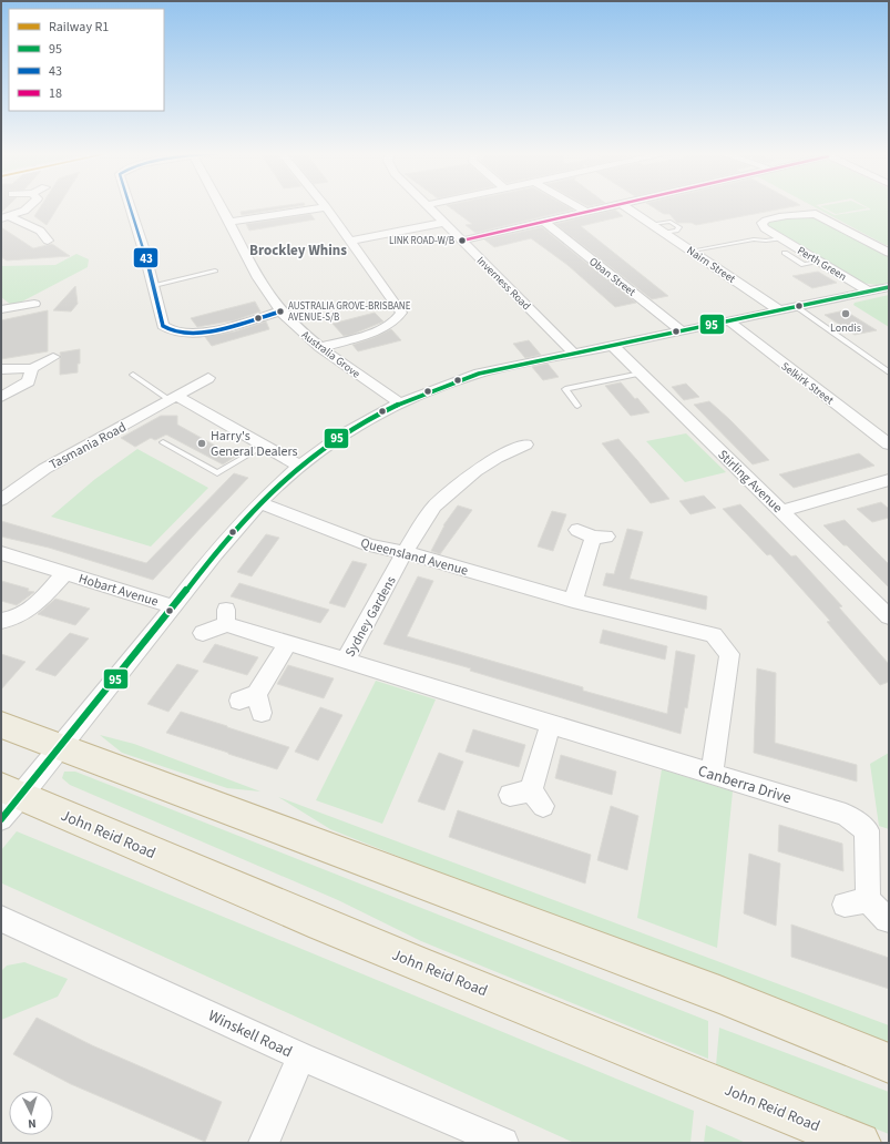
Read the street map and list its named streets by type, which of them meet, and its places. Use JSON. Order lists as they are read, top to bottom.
{
  "streets": {
    "highway": ["John Reid Road"],
    "street": [
      "Perth Green",
      "Nairn Street",
      "Oban Street",
      "Inverness Road",
      "Australia Grove",
      "Selkirk Street",
      "Tasmania Road",
      "Stirling Avenue",
      "Queensland Avenue",
      "Hobart Avenue",
      "Sydney Gardens",
      "Canberra Drive",
      "Winskell Road"
    ]
  },
  "crossings": [
    ["Perth Green", "John Reid Road"],
    ["Nairn Street", "John Reid Road"],
    ["Oban Street", "John Reid Road"],
    ["Inverness Road", "John Reid Road"],
    ["Australia Grove", "John Reid Road"],
    ["Selkirk Street", "John Reid Road"],
    ["Stirling Avenue", "John Reid Road"],
    ["Queensland Avenue", "Sydney Gardens"],
    ["Queensland Avenue", "Canberra Drive"],
    ["Queensland Avenue", "John Reid Road"],
    ["Hobart Avenue", "John Reid Road"],
    ["Sydney Gardens", "Canberra Drive"]
  ],
  "districts": ["Brockley Whins"],
  "places": [
    "LINK ROAD-W/B",
    "AUSTRALIA GROVE-BRISBANE AVENUE-S/B",
    "Londis",
    "Harry's General Dealers"
  ],
  "lines": ["transit line 43", "transit line 18", "transit line 95"],
  "legend": [
    "Railway R1",
    "95",
    "43",
    "18"
  ],
  "north": "bottom"
}
